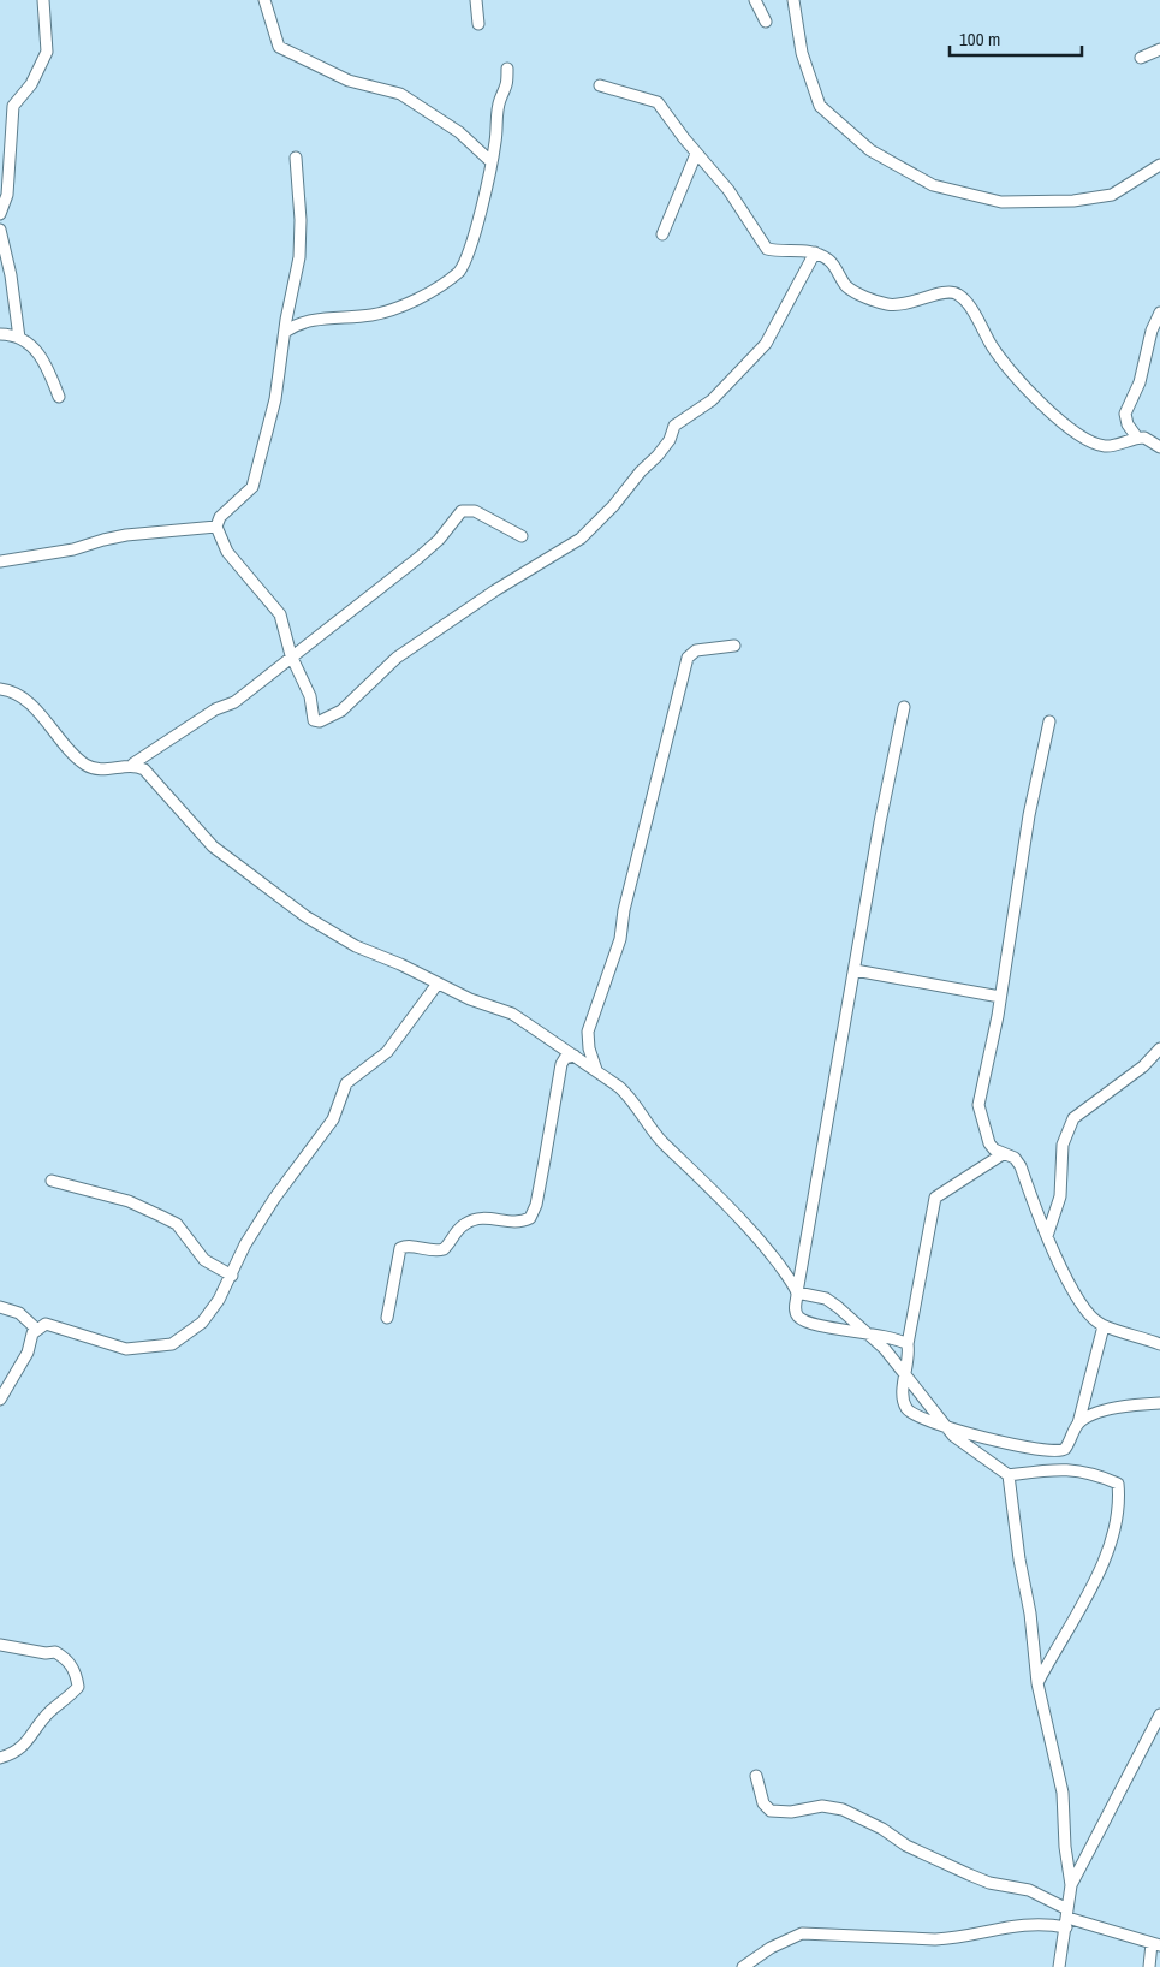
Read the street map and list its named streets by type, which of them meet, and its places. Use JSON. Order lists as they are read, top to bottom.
{
  "scale_bar": "100 m"
}
